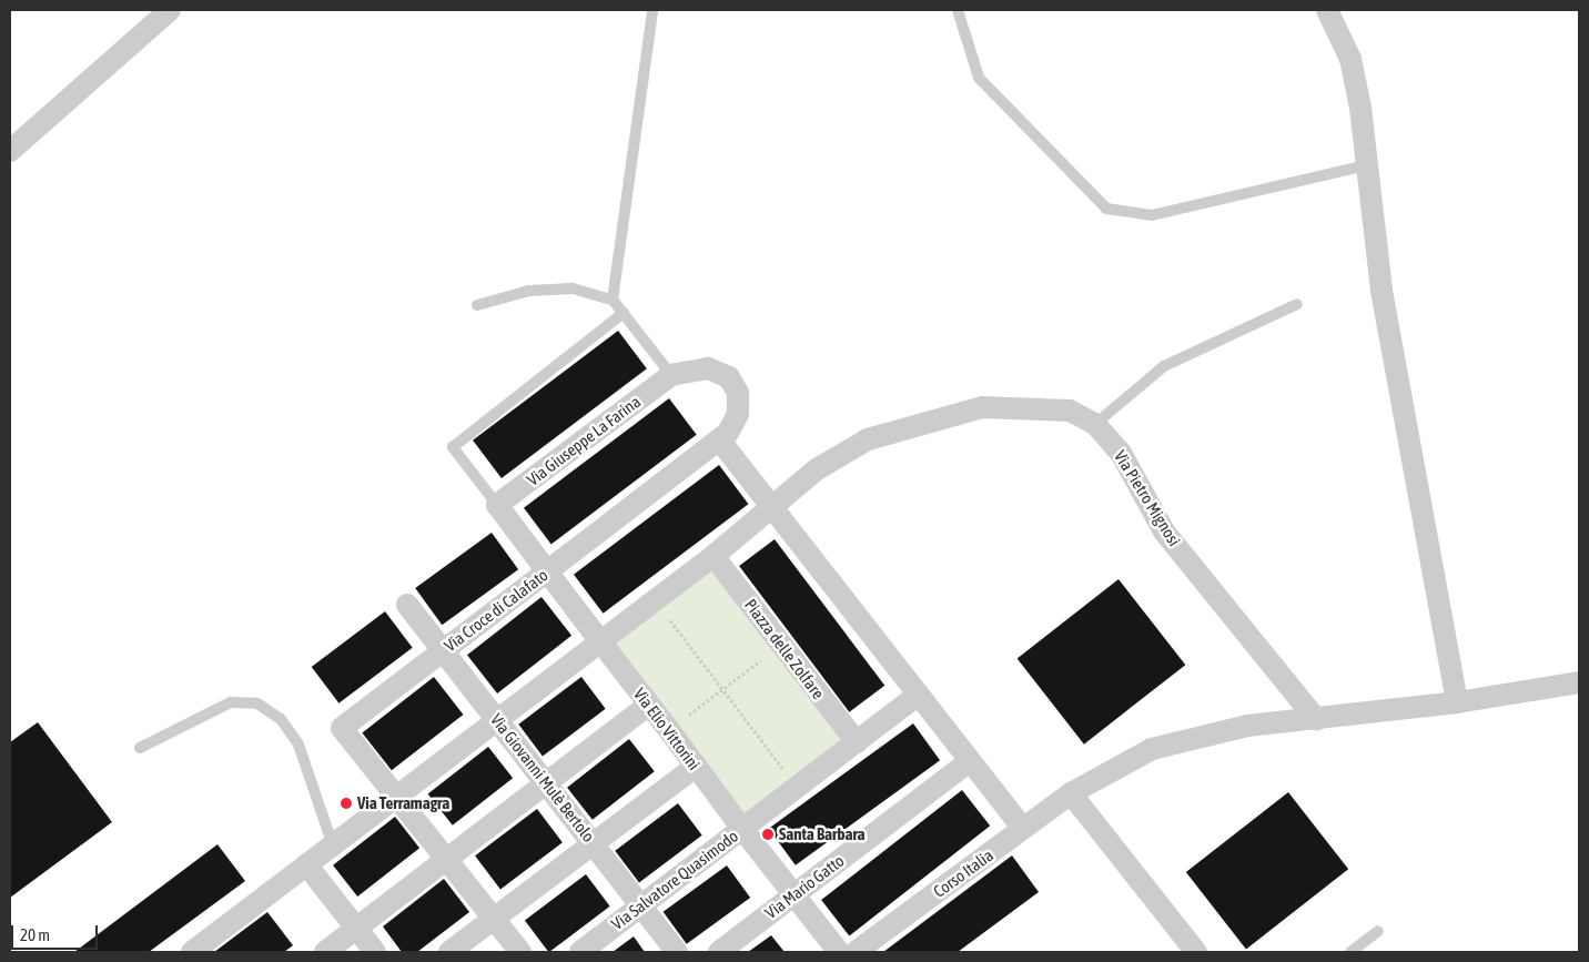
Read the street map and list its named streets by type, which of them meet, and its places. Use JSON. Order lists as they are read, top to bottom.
{
  "streets": {
    "street": [
      "Via Giuseppe La Farina",
      "Via Pietro Mignosi",
      "Via Croce di Calafato",
      "Piazza delle Zolfare",
      "Via Elio Vittorini",
      "Via Giovanni Mulè Bertolo",
      "Corso Italia",
      "Via Salvatore Quasimodo",
      "Via Mario Gatto"
    ]
  },
  "crossings": [
    ["Via Giuseppe La Farina", "Via Croce di Calafato"],
    ["Via Giuseppe La Farina", "Via Elio Vittorini"],
    ["Via Pietro Mignosi", "Corso Italia"],
    ["Via Croce di Calafato", "Via Elio Vittorini"],
    ["Via Croce di Calafato", "Via Giovanni Mulè Bertolo"],
    ["Via Elio Vittorini", "Via Salvatore Quasimodo"],
    ["Via Elio Vittorini", "Via Mario Gatto"],
    ["Via Giovanni Mulè Bertolo", "Via Salvatore Quasimodo"]
  ],
  "places": ["Via Terramagra", "Santa Barbara"],
  "scale_bar": "20 m"
}
